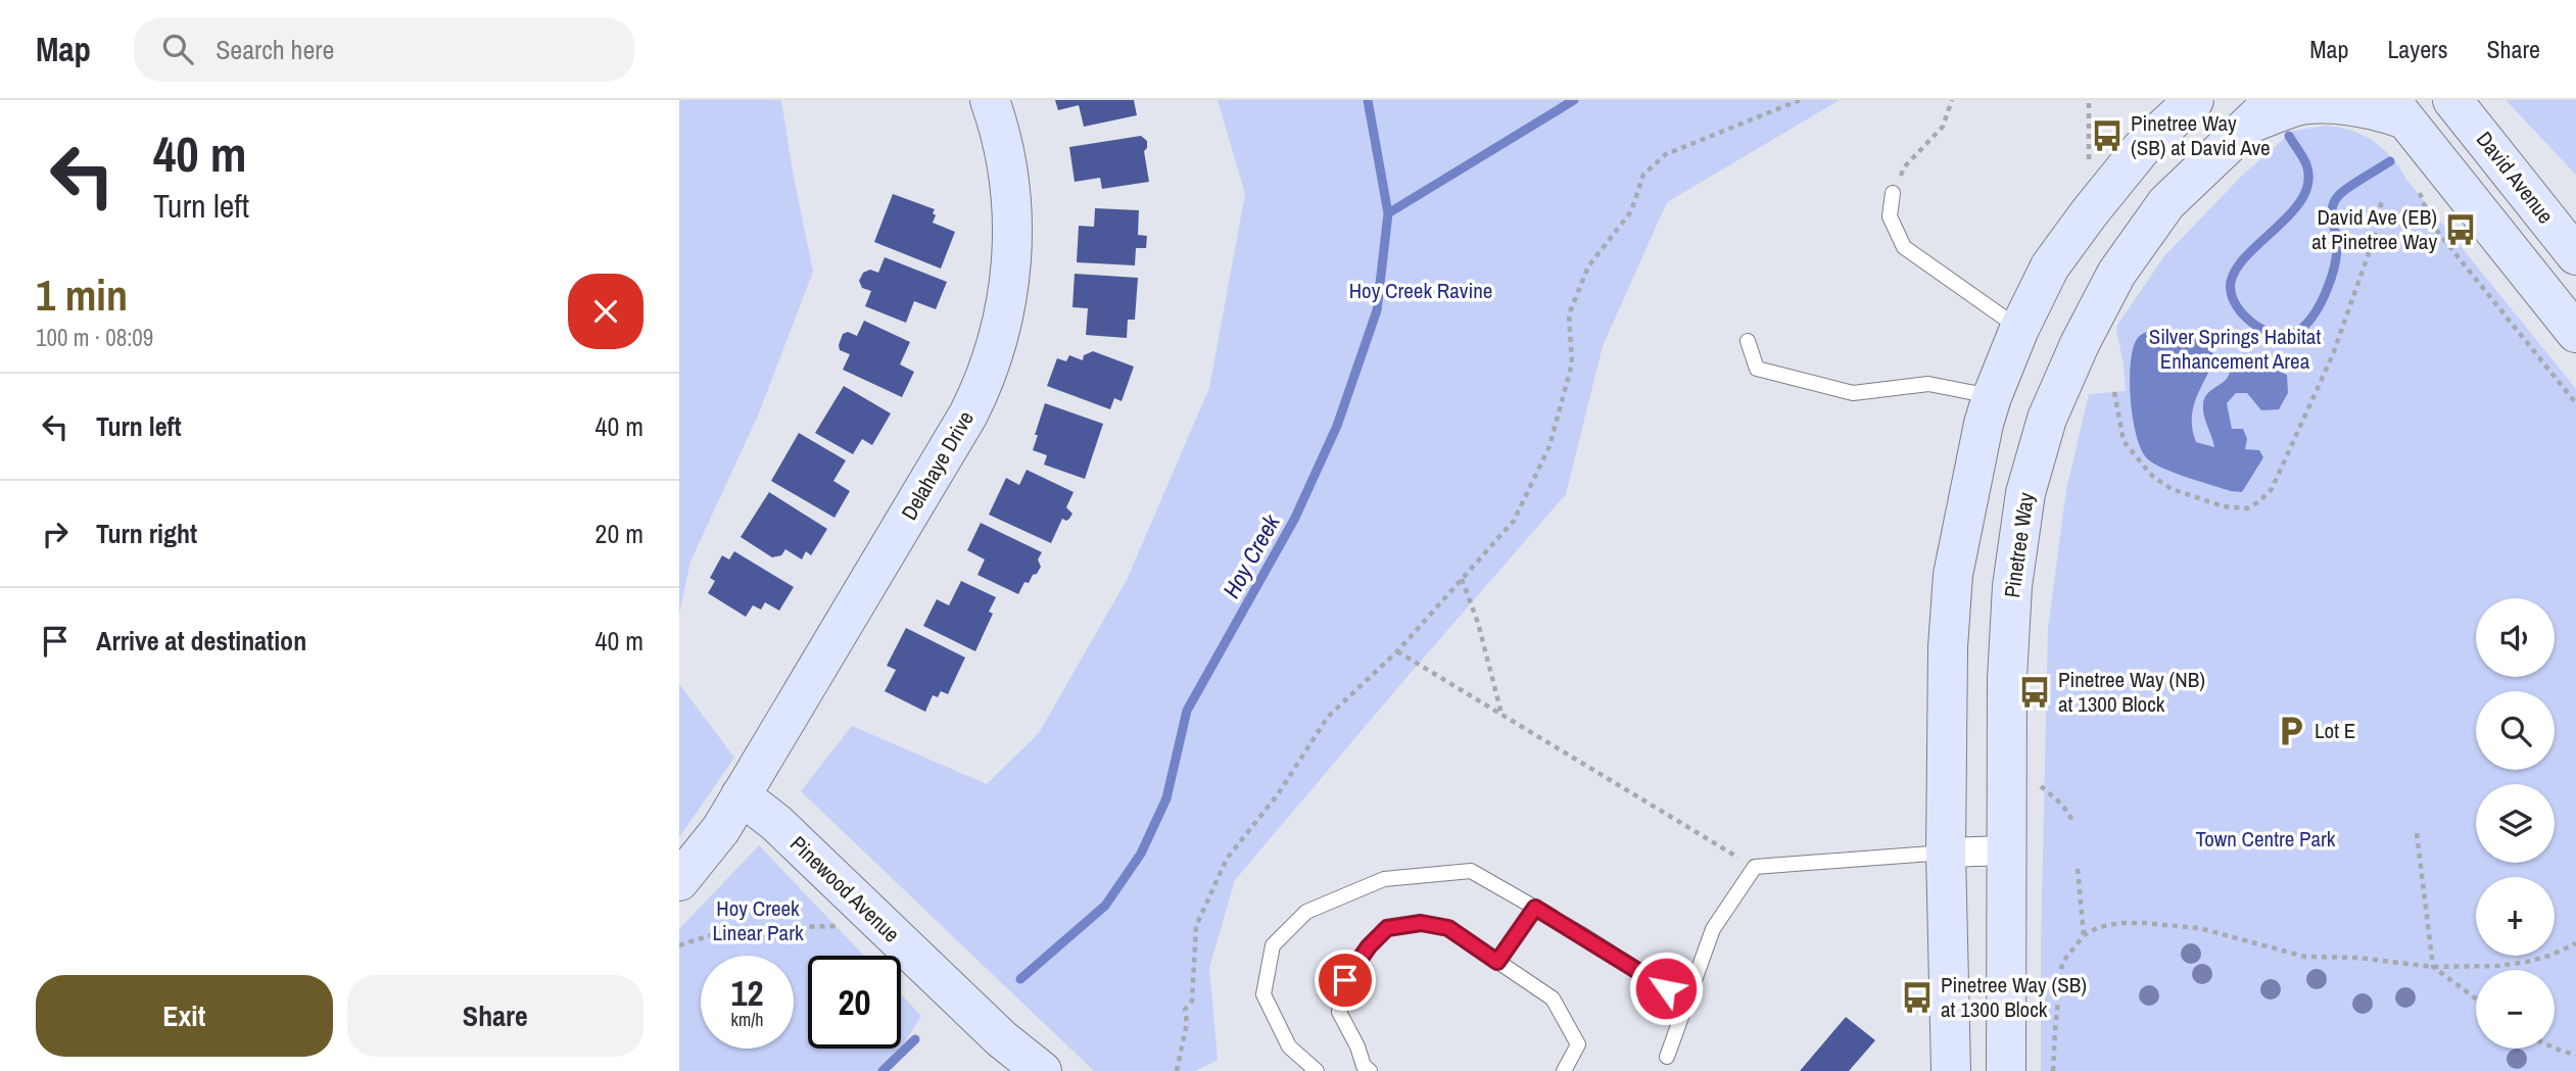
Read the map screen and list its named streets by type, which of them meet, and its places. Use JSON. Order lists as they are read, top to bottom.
{
  "streets": {
    "main road": [
      "David Avenue",
      "Delahaye Drive",
      "Pinetree Way",
      "Pinewood Avenue"
    ]
  },
  "crossings": [
    ["Delahaye Drive", "Pinewood Avenue"]
  ],
  "water": ["Hoy Creek"],
  "parks": [
    "Hoy Creek Ravine",
    "Silver Springs Habitat Enhancement Area",
    "Town Centre Park",
    "Hoy Creek Linear Park"
  ],
  "places": {
    "bus stop": [
      "Pinetree Way (SB) at David Ave",
      "David Ave (EB) at Pinetree Way",
      "Pinetree Way (NB) at 1300 Block",
      "Pinetree Way (SB) at 1300 Block"
    ],
    "parking": ["Lot E"]
  },
  "page": {
    "header": "Map",
    "search": "Search here",
    "nav": ["Map", "Layers", "Share"],
    "turn": ["40 m", "Turn left"],
    "heading": ["1 min", "100 m · 08:09"],
    "list": [
      {
        "name": "Turn left",
        "value": "40 m"
      },
      {
        "name": "Turn right",
        "value": "20 m"
      },
      {
        "name": "Arrive at destination",
        "value": "40 m"
      }
    ],
    "map_buttons": ["+", "−"],
    "speed": "12 km/h",
    "limit": "20",
    "buttons": ["Exit", "Share"]
  }
}
